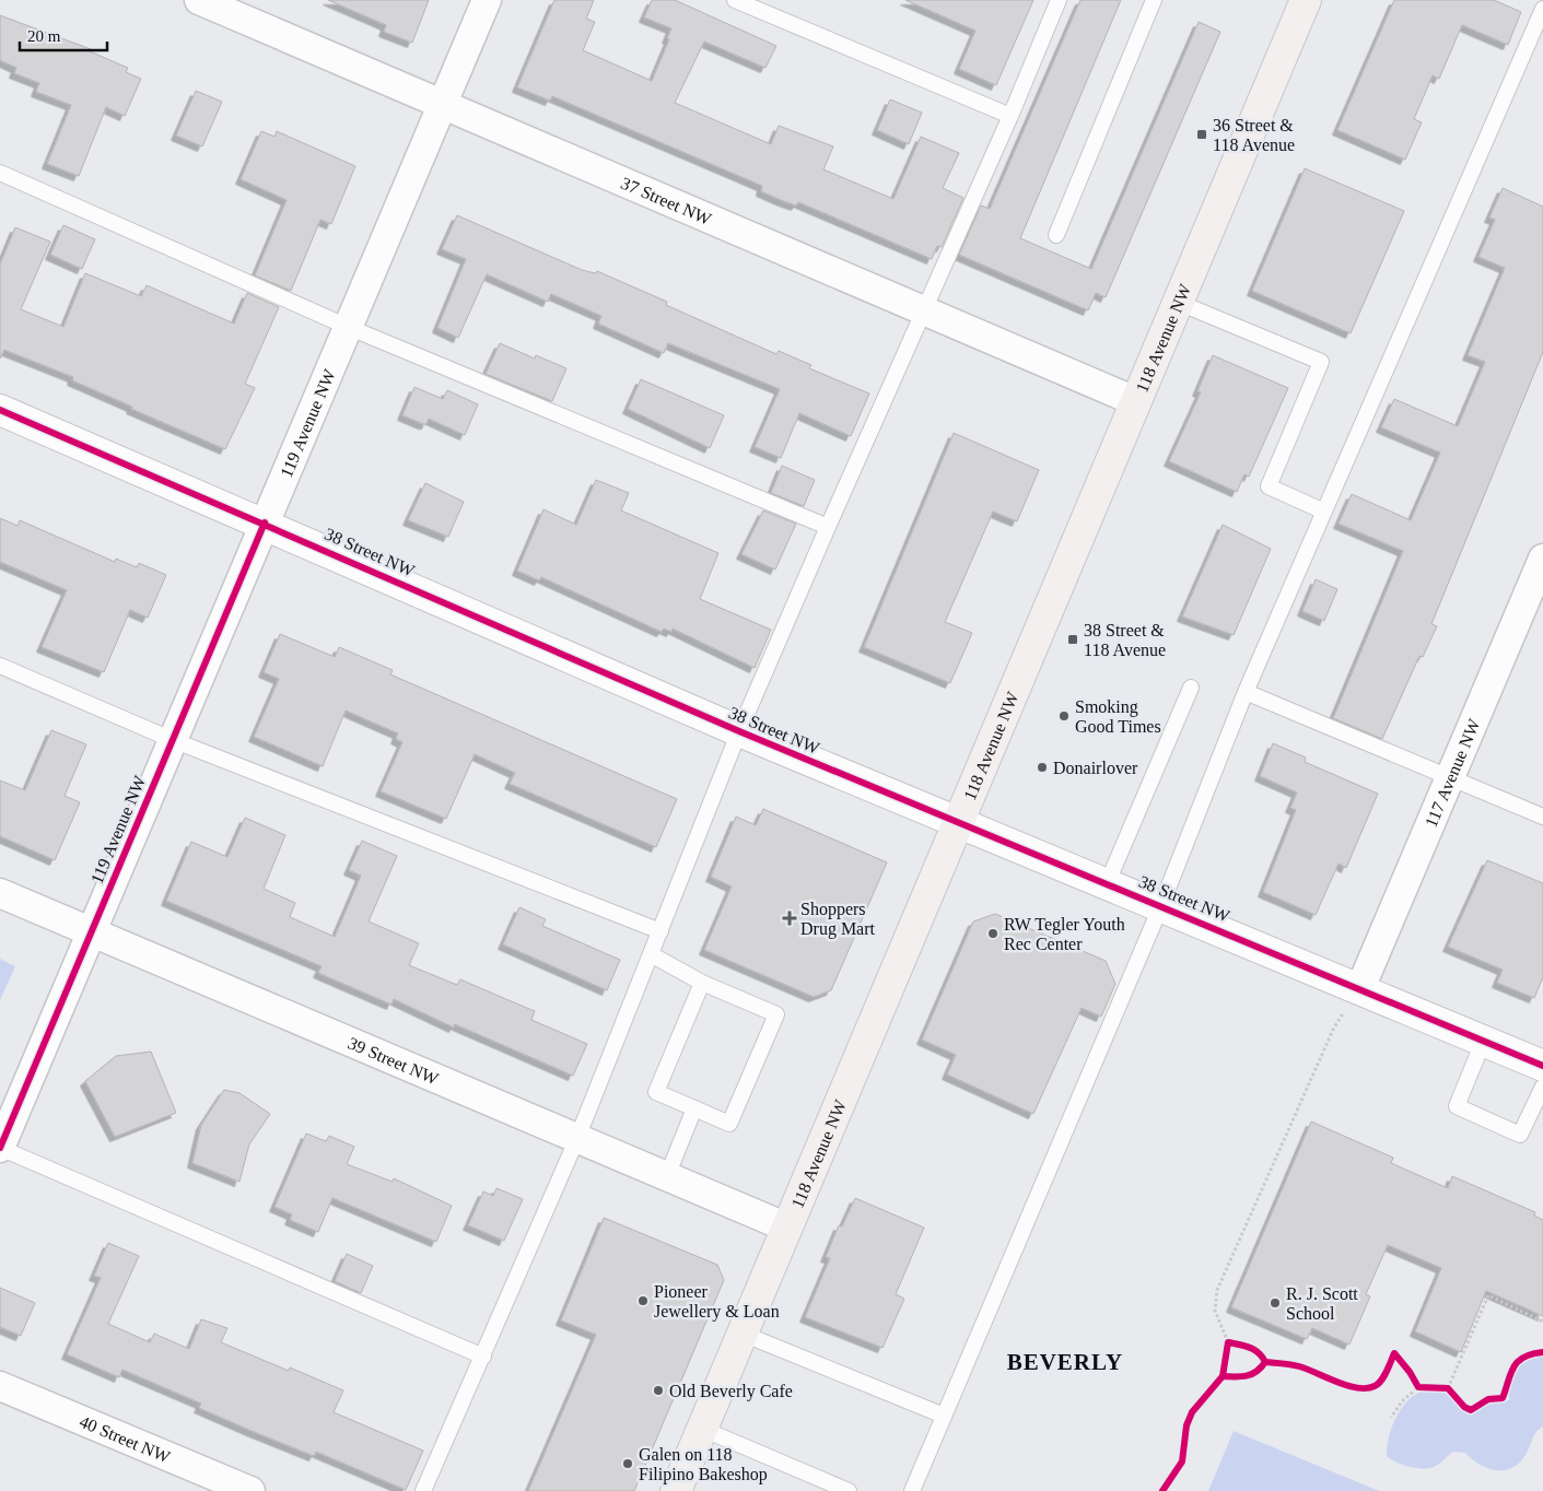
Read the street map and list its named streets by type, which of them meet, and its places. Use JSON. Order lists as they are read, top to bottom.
{
  "streets": {
    "main road": ["118 Avenue NW"],
    "street": [
      "37 Street NW",
      "119 Avenue NW",
      "38 Street NW",
      "117 Avenue NW",
      "39 Street NW",
      "40 Street NW"
    ]
  },
  "crossings": [
    ["37 Street NW", "118 Avenue NW"],
    ["37 Street NW", "119 Avenue NW"],
    ["118 Avenue NW", "38 Street NW"],
    ["118 Avenue NW", "39 Street NW"],
    ["119 Avenue NW", "38 Street NW"],
    ["119 Avenue NW", "39 Street NW"],
    ["38 Street NW", "117 Avenue NW"]
  ],
  "districts": ["BEVERLY"],
  "places": {
    "transit": ["36 Street & 118 Avenue", "38 Street & 118 Avenue"],
    "other": [
      "Smoking Good Times",
      "Donairlover",
      "RW Tegler Youth Rec Center",
      "Pioneer Jewellery & Loan",
      "R. J. Scott School",
      "Old Beverly Cafe",
      "Galen on 118 Filipino Bakeshop"
    ],
    "health": ["Shoppers Drug Mart"]
  },
  "scale_bar": "20 m"
}
